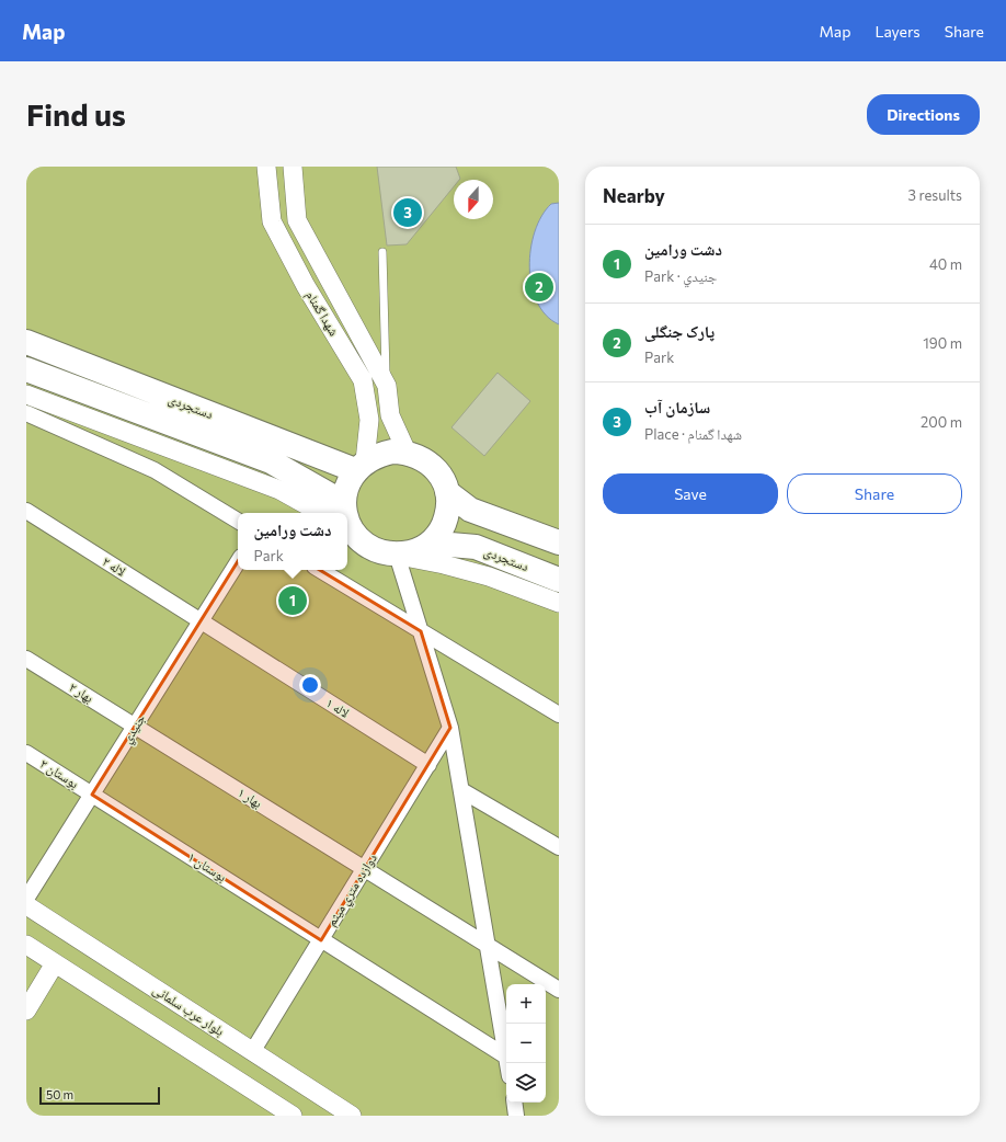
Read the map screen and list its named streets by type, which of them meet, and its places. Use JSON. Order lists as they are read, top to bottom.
{
  "streets": {
    "main road": ["دستجردی"],
    "street": [
      "شهدا گمنام",
      "لاله ۲",
      "بهار ۲",
      "لاله ۱",
      "جنيدي",
      "بوستان ۲",
      "بهار ۱",
      "بوستان ۱",
      "دوازده متري میثم",
      "بلوار عرب سلمانی"
    ]
  },
  "crossings": [
    ["شهدا گمنام", "دستجردی"],
    ["لاله ۲", "لاله ۱"],
    ["لاله ۲", "جنيدي"],
    ["بهار ۲", "جنيدي"],
    ["بهار ۲", "بهار ۱"],
    ["لاله ۱", "جنيدي"],
    ["لاله ۱", "دوازده متري میثم"],
    ["جنيدي", "بوستان ۲"],
    ["جنيدي", "بهار ۱"],
    ["جنيدي", "بوستان ۱"],
    ["بوستان ۲", "بوستان ۱"],
    ["بهار ۱", "دوازده متري میثم"],
    ["بوستان ۱", "دوازده متري میثم"],
    ["دوازده متري میثم", "بلوار عرب سلمانی"]
  ],
  "scale_bar": "50 m",
  "north": "bottom",
  "page": {
    "header": "Map",
    "nav": ["Map", "Layers", "Share"],
    "buttons": [
      "Directions",
      ["Save", "Share"]
    ],
    "title": "Find us",
    "heading": ["Nearby", "3 results"],
    "pins": ["3", "2", "1"],
    "list": [
      {
        "mark": "1",
        "name": "دشت ورامین",
        "note": "Park · جنيدي",
        "value": "40 m"
      },
      {
        "mark": "2",
        "name": "پارک جنگلی",
        "note": "Park",
        "value": "190 m"
      },
      {
        "mark": "3",
        "name": "سازمان آب",
        "note": "Place · شهدا گمنام",
        "value": "200 m"
      }
    ],
    "popup": ["دشت ورامین", "Park"],
    "map_buttons": ["+", "−"],
    "scale": "50 m"
  }
}
